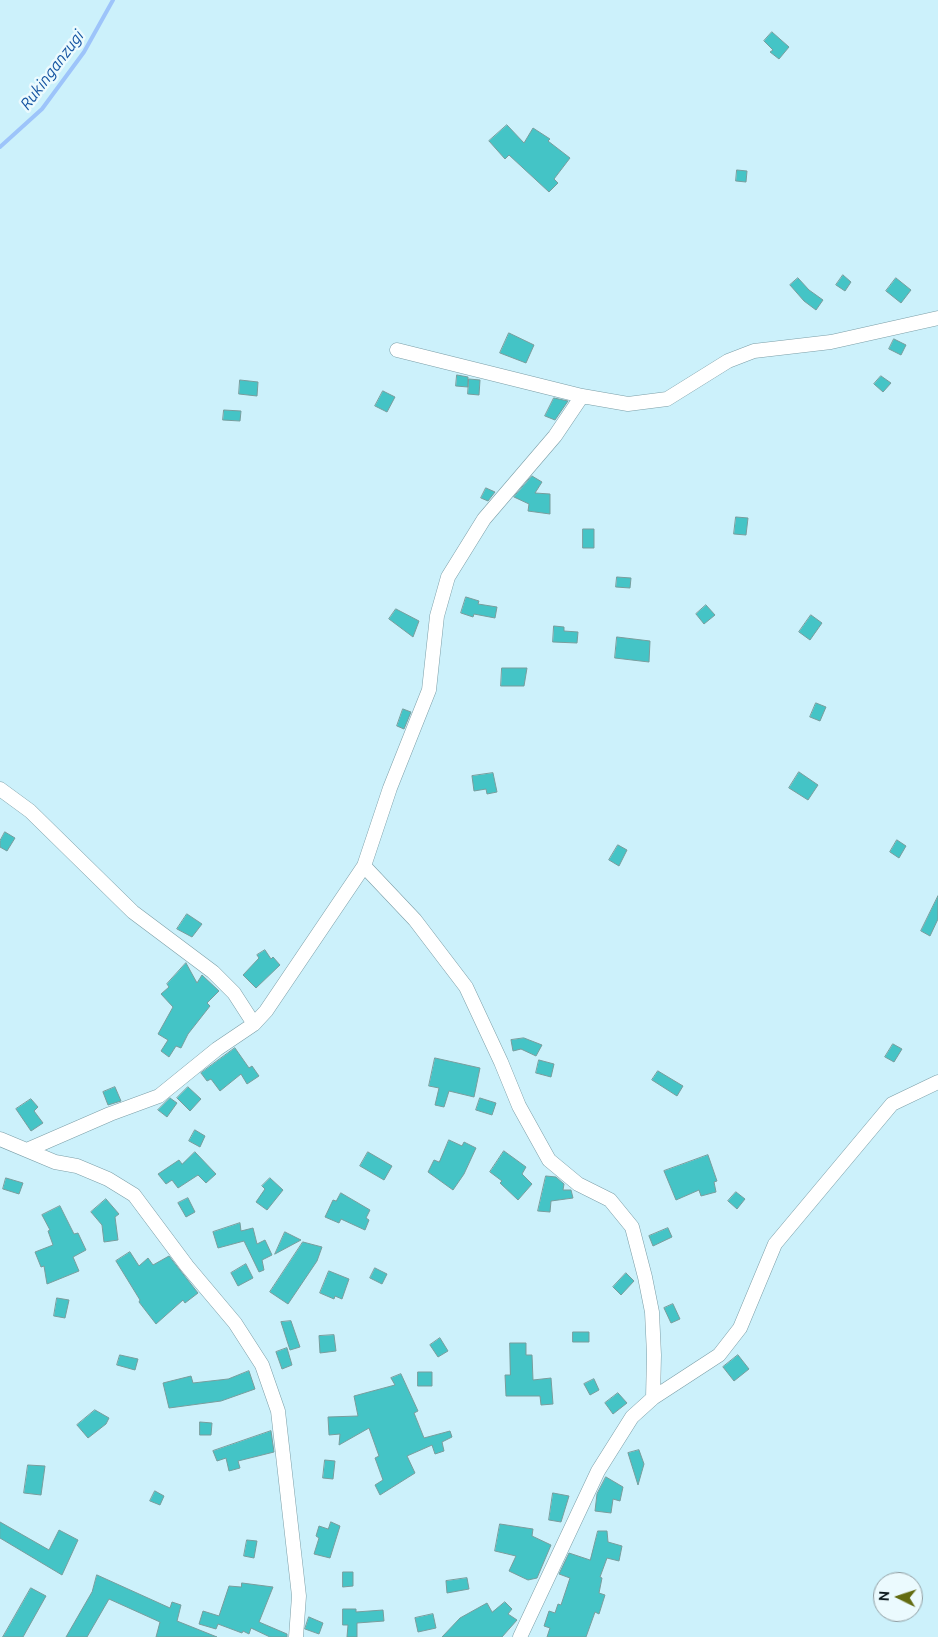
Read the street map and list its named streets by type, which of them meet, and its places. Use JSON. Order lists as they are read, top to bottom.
{
  "water": ["Rukinganzugi"],
  "north": "left"
}
